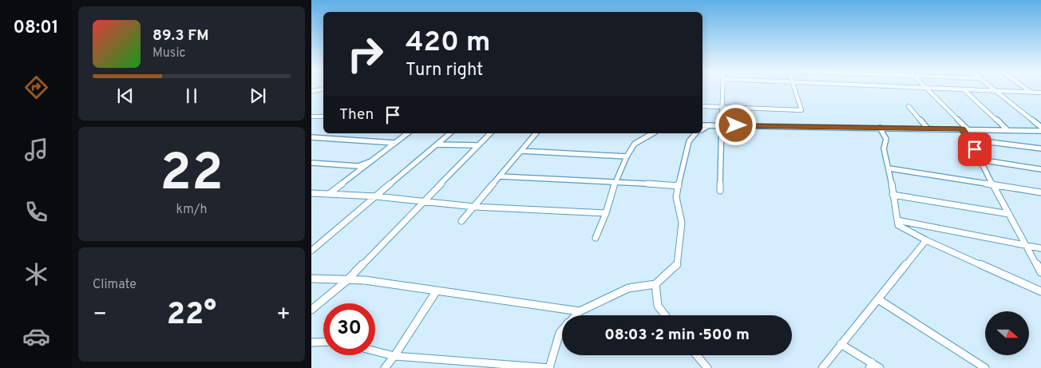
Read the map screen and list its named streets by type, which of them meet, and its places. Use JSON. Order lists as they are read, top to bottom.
{
  "north": "right",
  "page": {
    "tabs": "08:01",
    "turn": ["420 m", "Turn right"],
    "song": ["89.3 FM", "Music"],
    "then": "Then",
    "tile": [
      ["22", "km/h"],
      "Climate"
    ],
    "heat": ["−", "22°", "+"],
    "limit": "30",
    "trip": "08:03 · 2 min · 500 m"
  }
}
